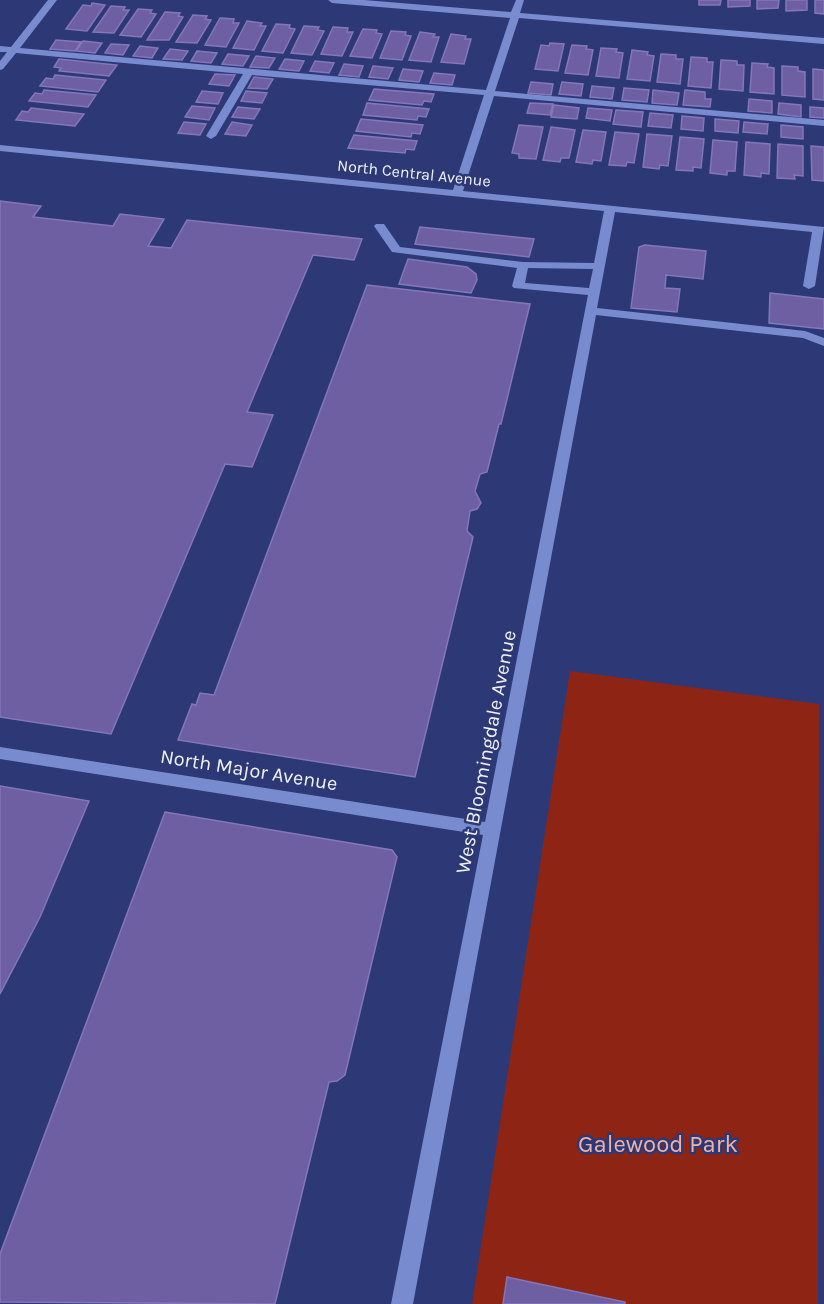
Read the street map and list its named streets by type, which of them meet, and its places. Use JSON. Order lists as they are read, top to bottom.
{
  "streets": {
    "street": ["North Central Avenue", "West Bloomingdale Avenue", "North Major Avenue"]
  },
  "crossings": [
    ["North Central Avenue", "West Bloomingdale Avenue"],
    ["West Bloomingdale Avenue", "North Major Avenue"]
  ],
  "parks": ["Galewood Park"]
}
